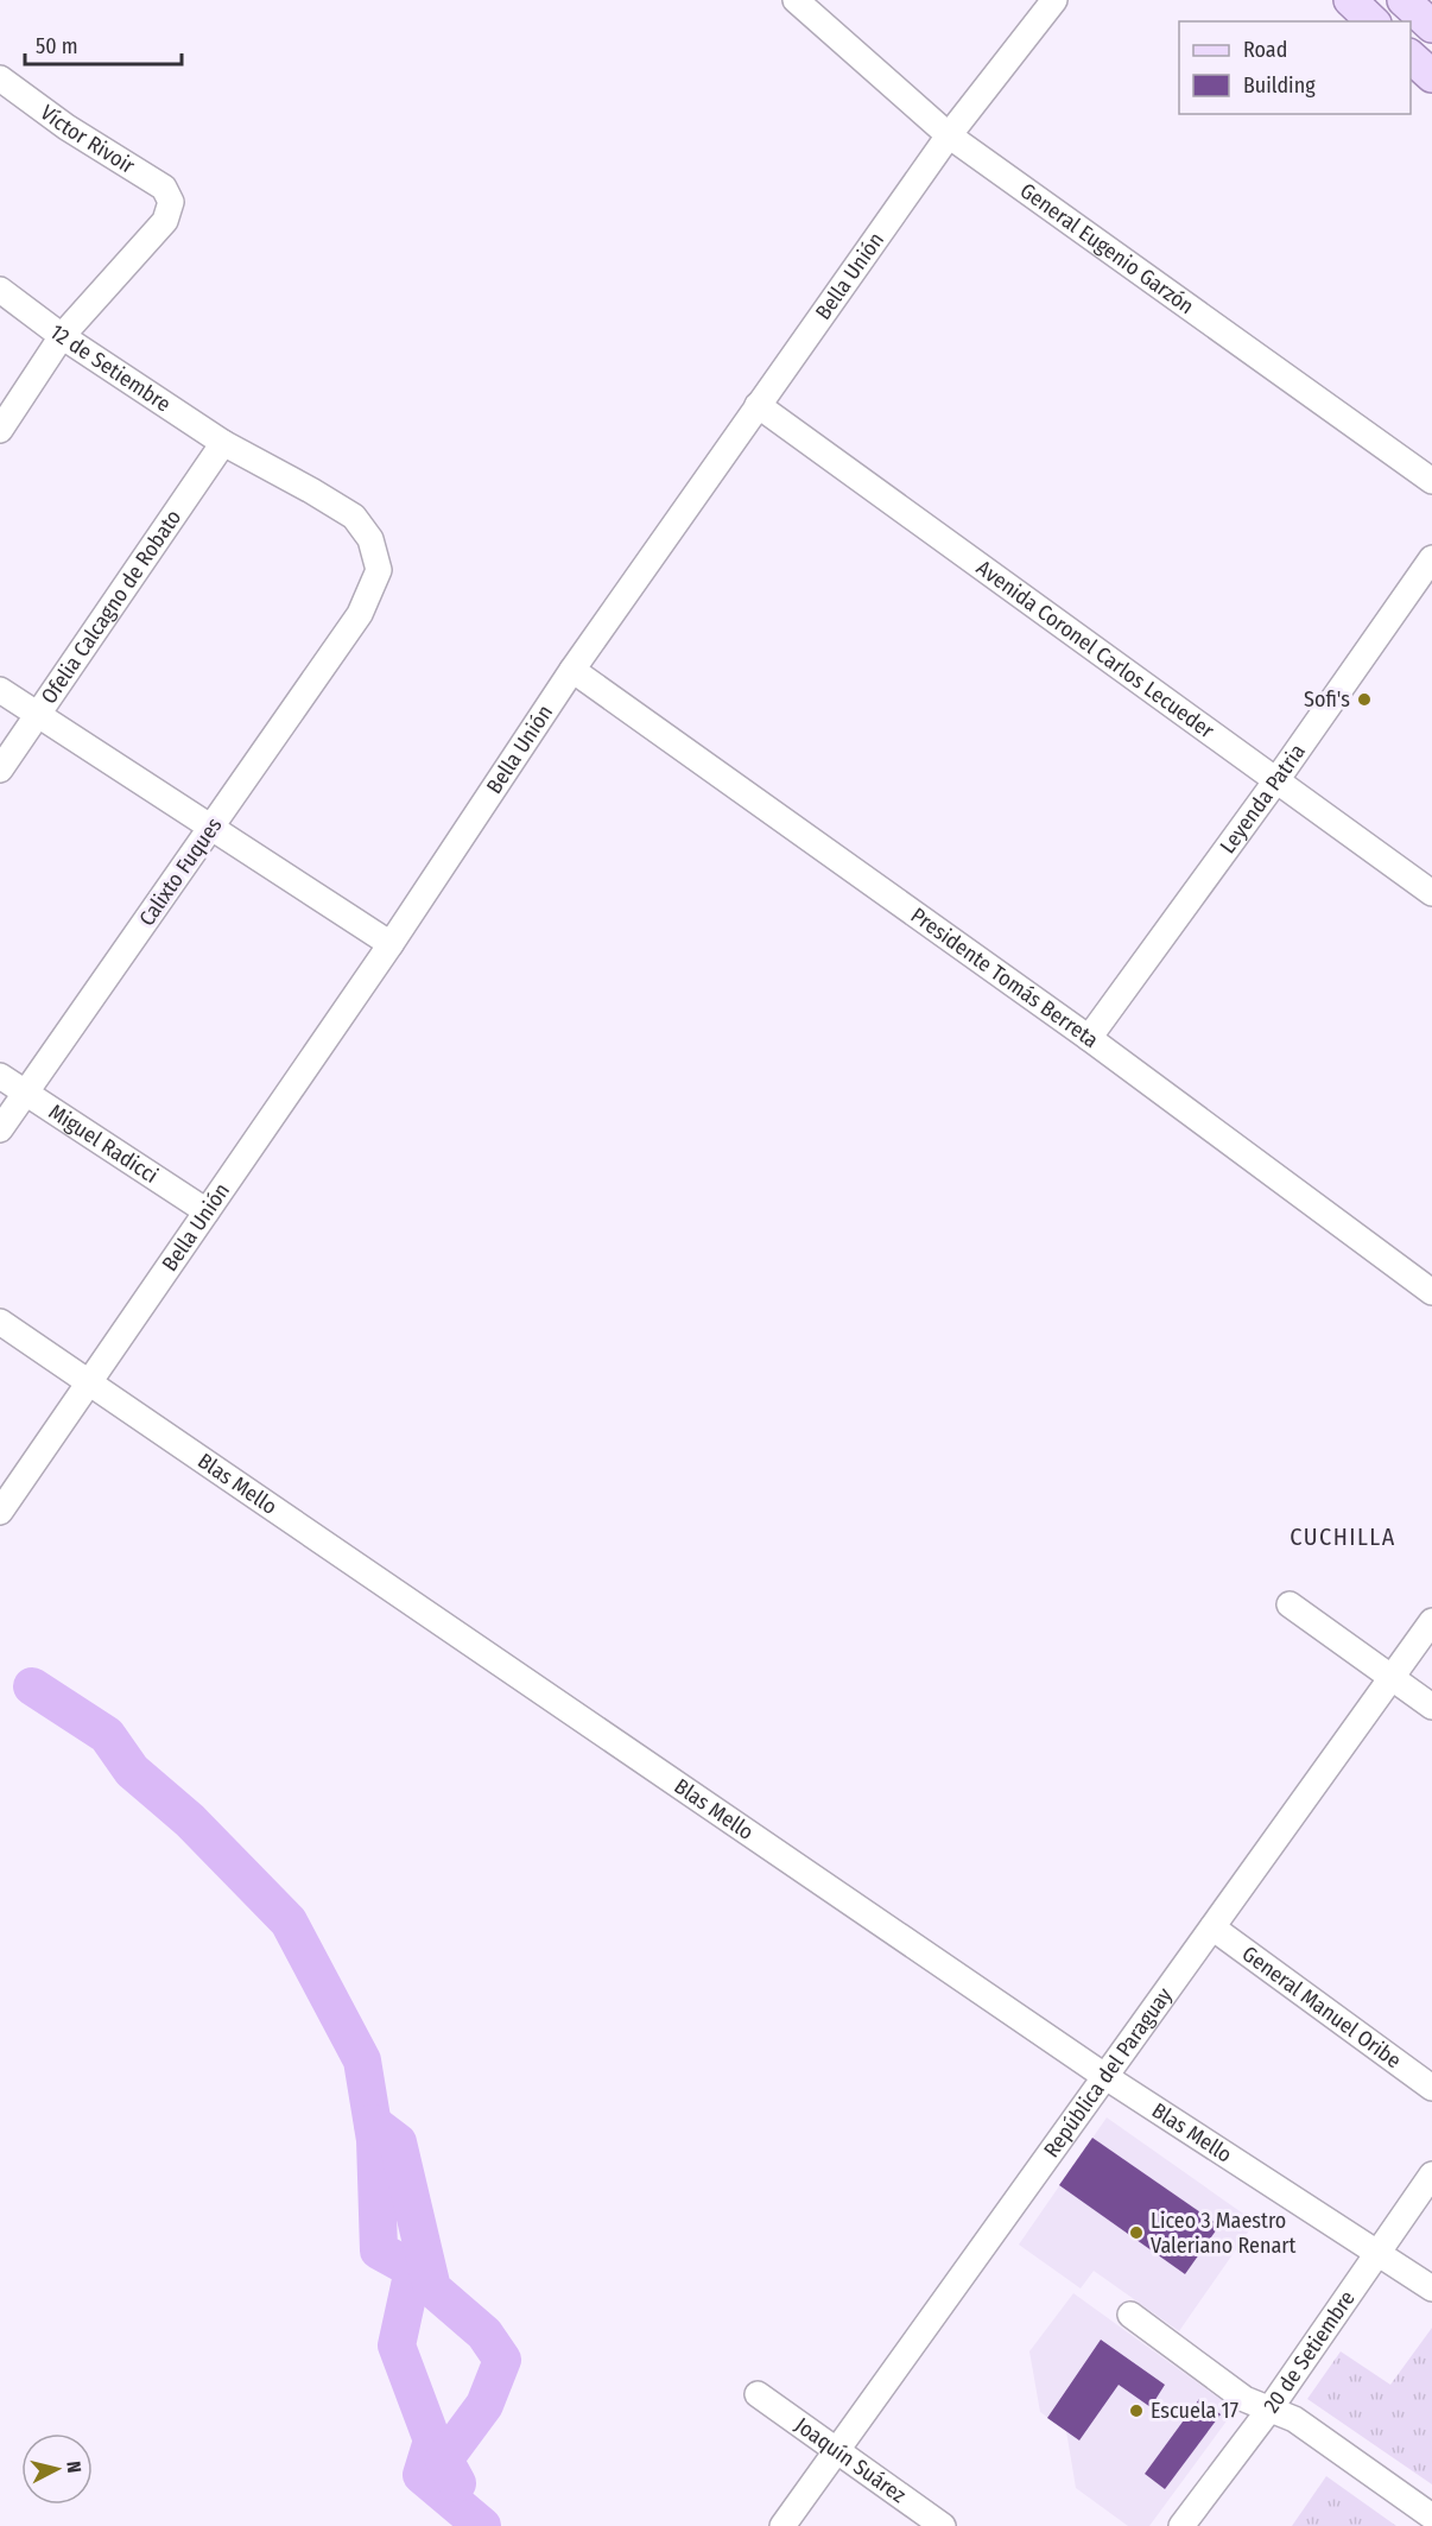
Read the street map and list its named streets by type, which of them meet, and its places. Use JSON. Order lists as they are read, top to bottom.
{
  "streets": {
    "street": [
      "Víctor Rivoir",
      "General Eugenio Garzón",
      "Bella Unión",
      "12 de Setiembre",
      "Ofelia Calcagno de Robato",
      "Avenida Coronel Carlos Lecueder",
      "Leyenda Patria",
      "Calixto Fuques",
      "Presidente Tomás Berreta",
      "Miguel Radicci",
      "Blas Mello",
      "General Manuel Oribe",
      "República del Paraguay",
      "20 de Setiembre",
      "Joaquín Suárez"
    ]
  },
  "crossings": [
    ["Víctor Rivoir", "12 de Setiembre"],
    ["General Eugenio Garzón", "Bella Unión"],
    ["Bella Unión", "Avenida Coronel Carlos Lecueder"],
    ["Bella Unión", "Presidente Tomás Berreta"],
    ["Bella Unión", "Miguel Radicci"],
    ["Bella Unión", "Blas Mello"],
    ["12 de Setiembre", "Ofelia Calcagno de Robato"],
    ["12 de Setiembre", "Calixto Fuques"],
    ["Avenida Coronel Carlos Lecueder", "Leyenda Patria"],
    ["Leyenda Patria", "Presidente Tomás Berreta"],
    ["Calixto Fuques", "Miguel Radicci"],
    ["Blas Mello", "República del Paraguay"],
    ["Blas Mello", "20 de Setiembre"],
    ["General Manuel Oribe", "República del Paraguay"],
    ["República del Paraguay", "Joaquín Suárez"]
  ],
  "districts": ["CUCHILLA"],
  "places": ["Sofi's", "Liceo 3 Maestro Valeriano Renart", "Escuela 17"],
  "legend": ["Road", "Building"],
  "scale_bar": "50 m",
  "north": "right"
}
